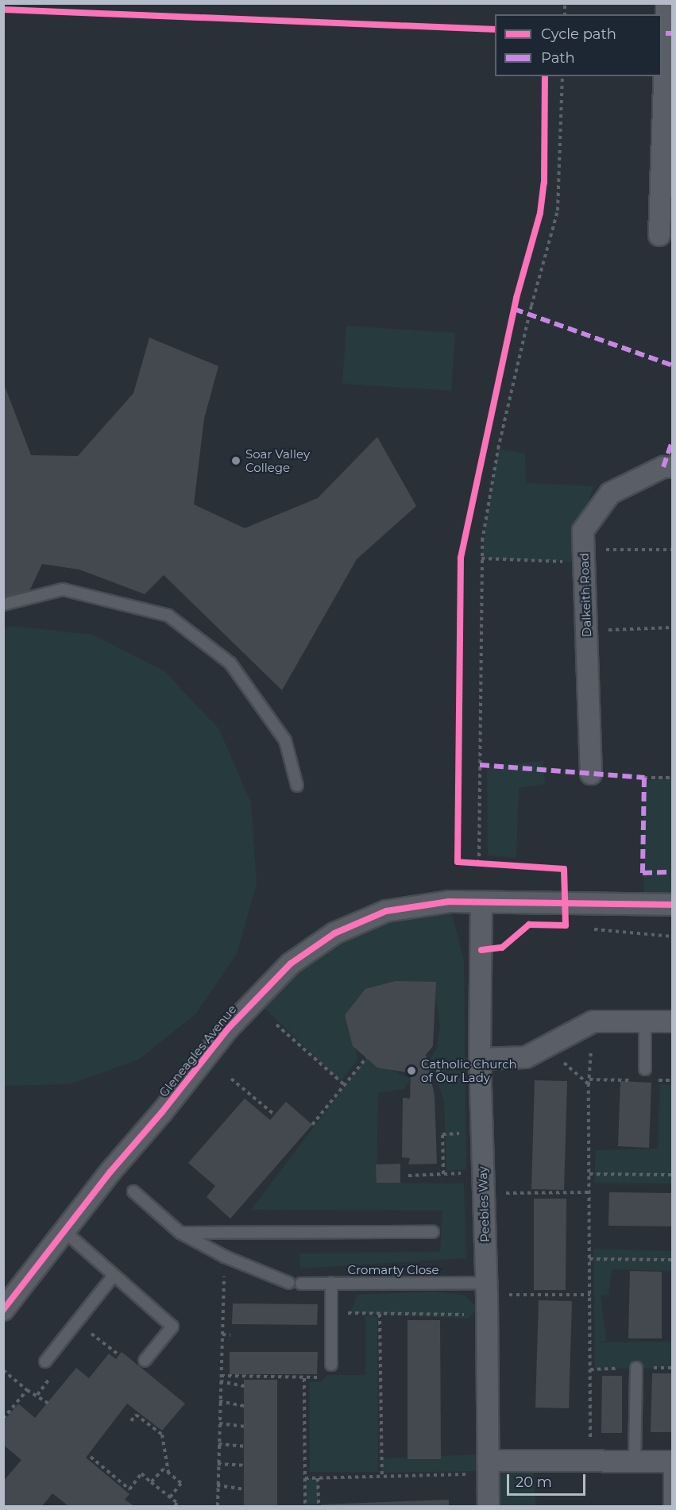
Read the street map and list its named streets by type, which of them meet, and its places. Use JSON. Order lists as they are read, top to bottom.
{
  "streets": {
    "street": ["Dalkeith Road", "Gleneagles Avenue", "Peebles Way"],
    "lane": ["Cromarty Close"]
  },
  "crossings": [
    ["Gleneagles Avenue", "Peebles Way"],
    ["Peebles Way", "Cromarty Close"]
  ],
  "places": ["Soar Valley College", "Catholic Church of Our Lady"],
  "legend": ["Cycle path", "Path"],
  "scale_bar": "20 m"
}
